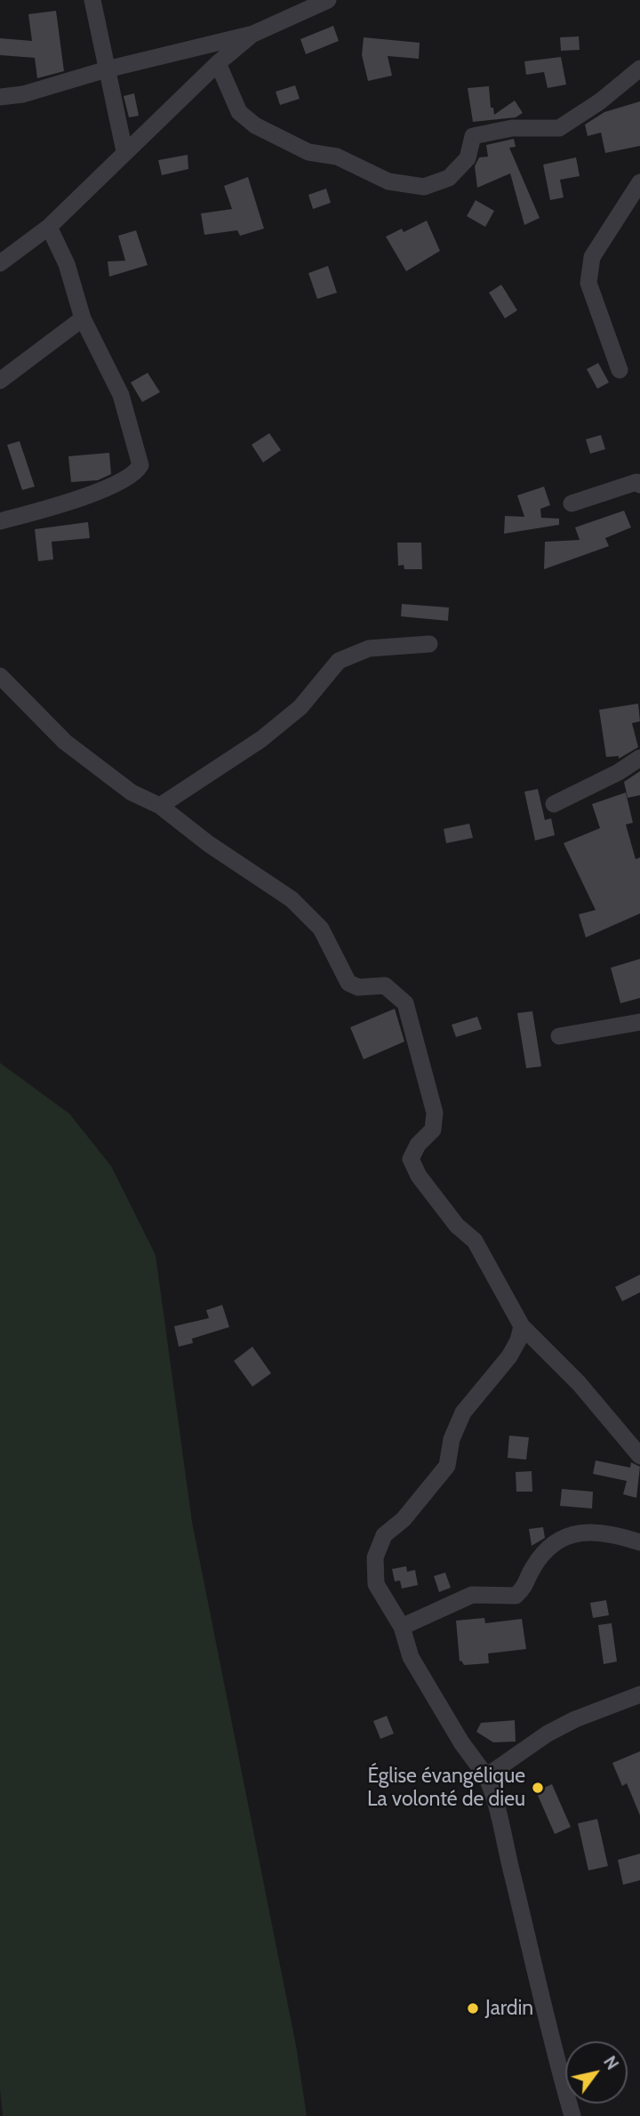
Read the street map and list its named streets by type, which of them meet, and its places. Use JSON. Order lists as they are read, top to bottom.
{
  "places": ["Église évangélique La volonté de dieu", "Jardin"],
  "north": "top right"
}
